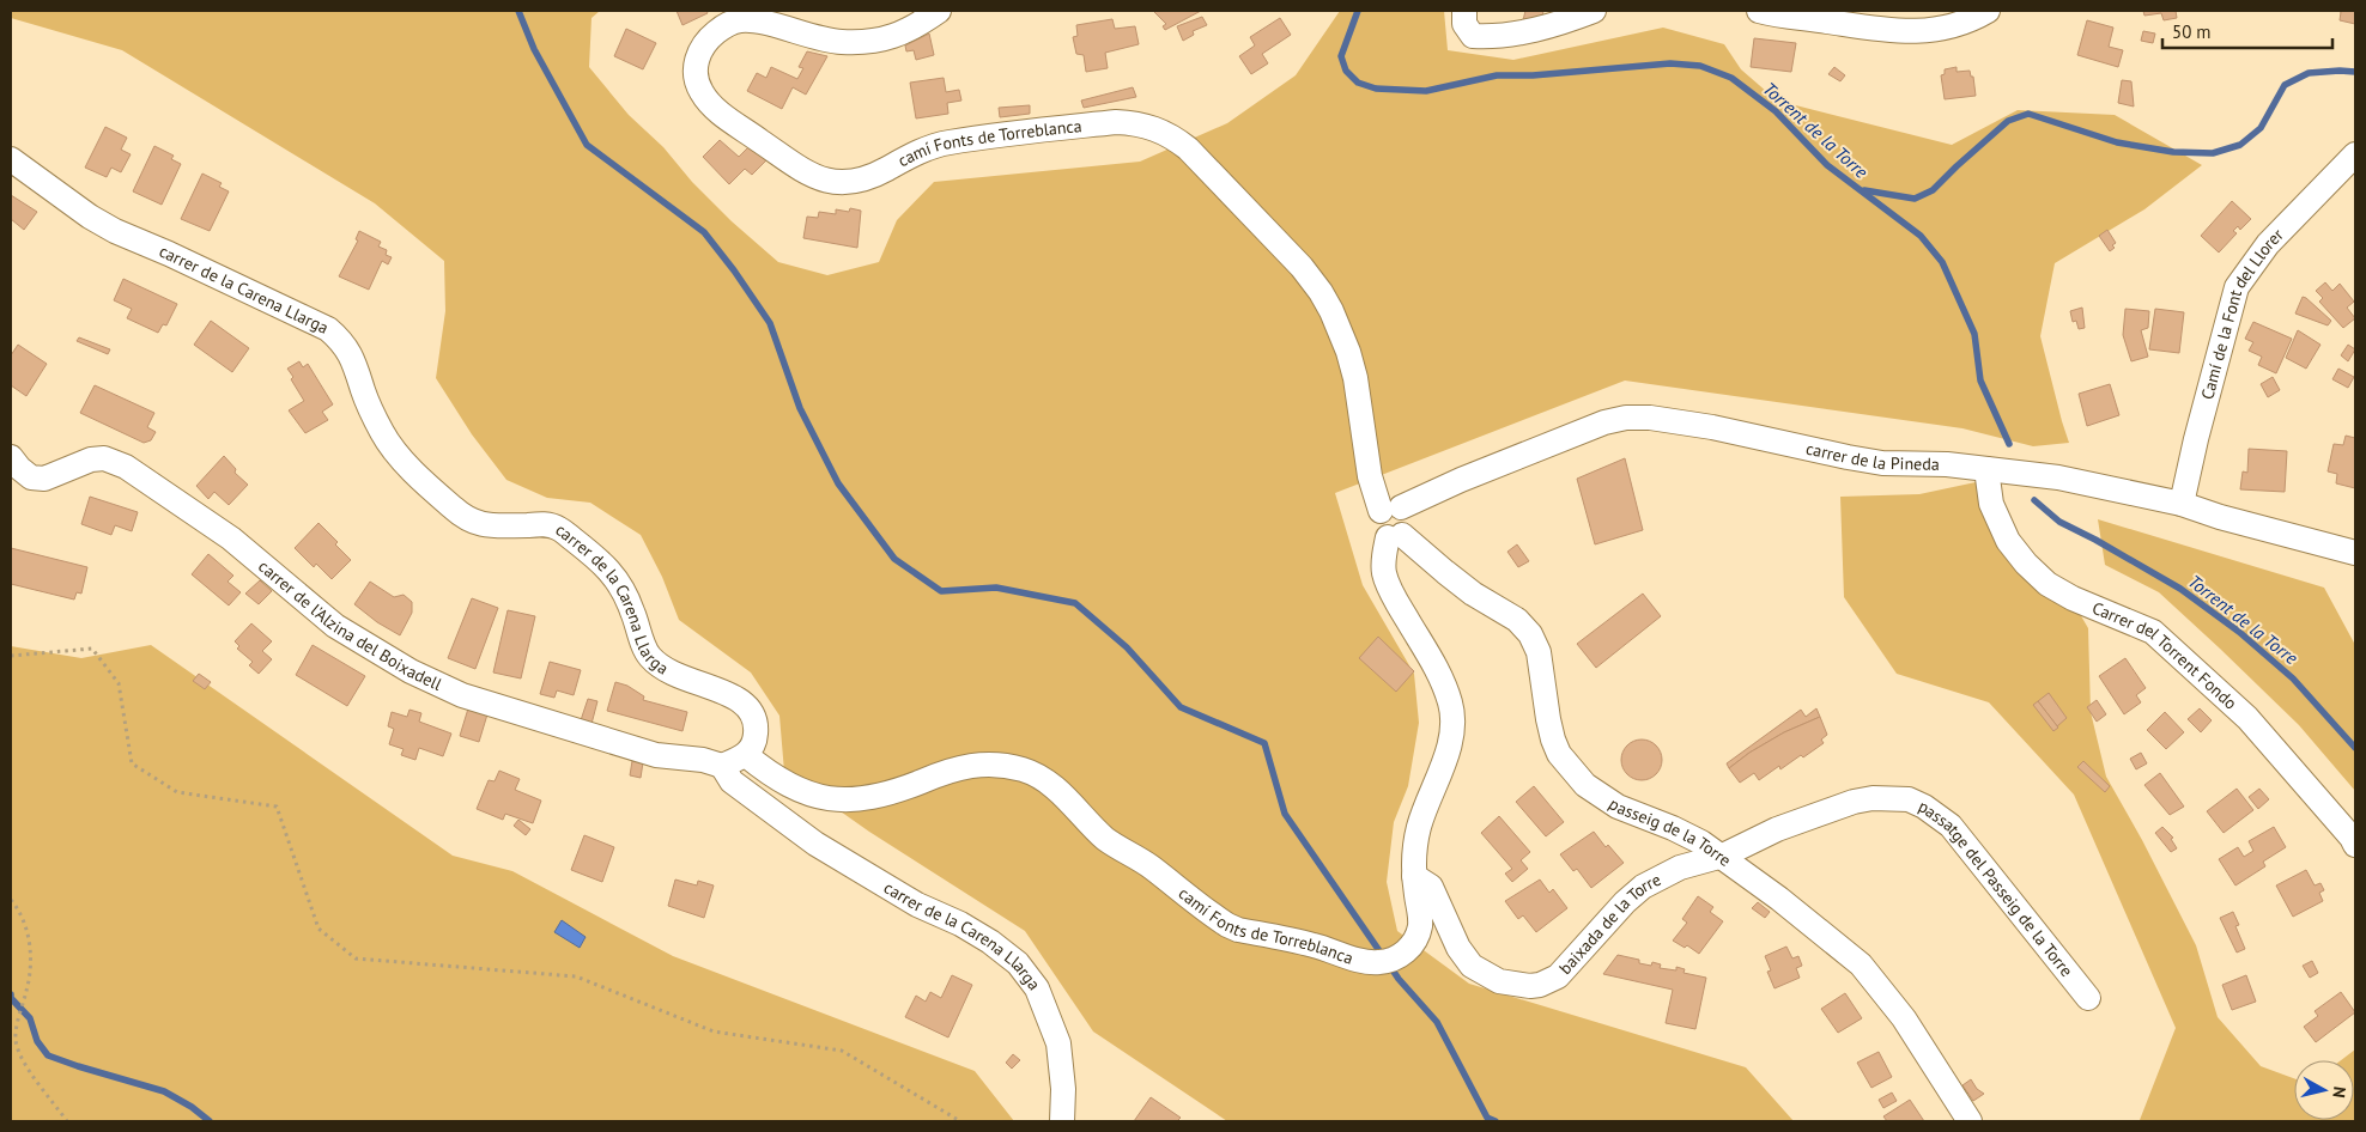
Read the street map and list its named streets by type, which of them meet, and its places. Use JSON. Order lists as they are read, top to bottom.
{
  "streets": {
    "street": [
      "camí Fonts de Torreblanca",
      "carrer de la Carena Llarga",
      "Camí de la Font del Llorer",
      "carrer de la Pineda",
      "carrer de l'Alzina del Boixadell",
      "Carrer del Torrent Fondo",
      "passeig de la Torre",
      "passatge del Passeig de la Torre",
      "baixada de la Torre"
    ]
  },
  "crossings": [
    ["camí Fonts de Torreblanca", "carrer de la Carena Llarga"],
    ["camí Fonts de Torreblanca", "carrer de la Pineda"],
    ["camí Fonts de Torreblanca", "passeig de la Torre"],
    ["camí Fonts de Torreblanca", "baixada de la Torre"],
    ["carrer de la Carena Llarga", "carrer de l'Alzina del Boixadell"],
    ["Camí de la Font del Llorer", "carrer de la Pineda"],
    ["carrer de la Pineda", "Carrer del Torrent Fondo"],
    ["passeig de la Torre", "passatge del Passeig de la Torre"],
    ["passeig de la Torre", "baixada de la Torre"],
    ["passatge del Passeig de la Torre", "baixada de la Torre"]
  ],
  "water": ["Torrent de la Torre"],
  "scale_bar": "50 m",
  "north": "right"
}
